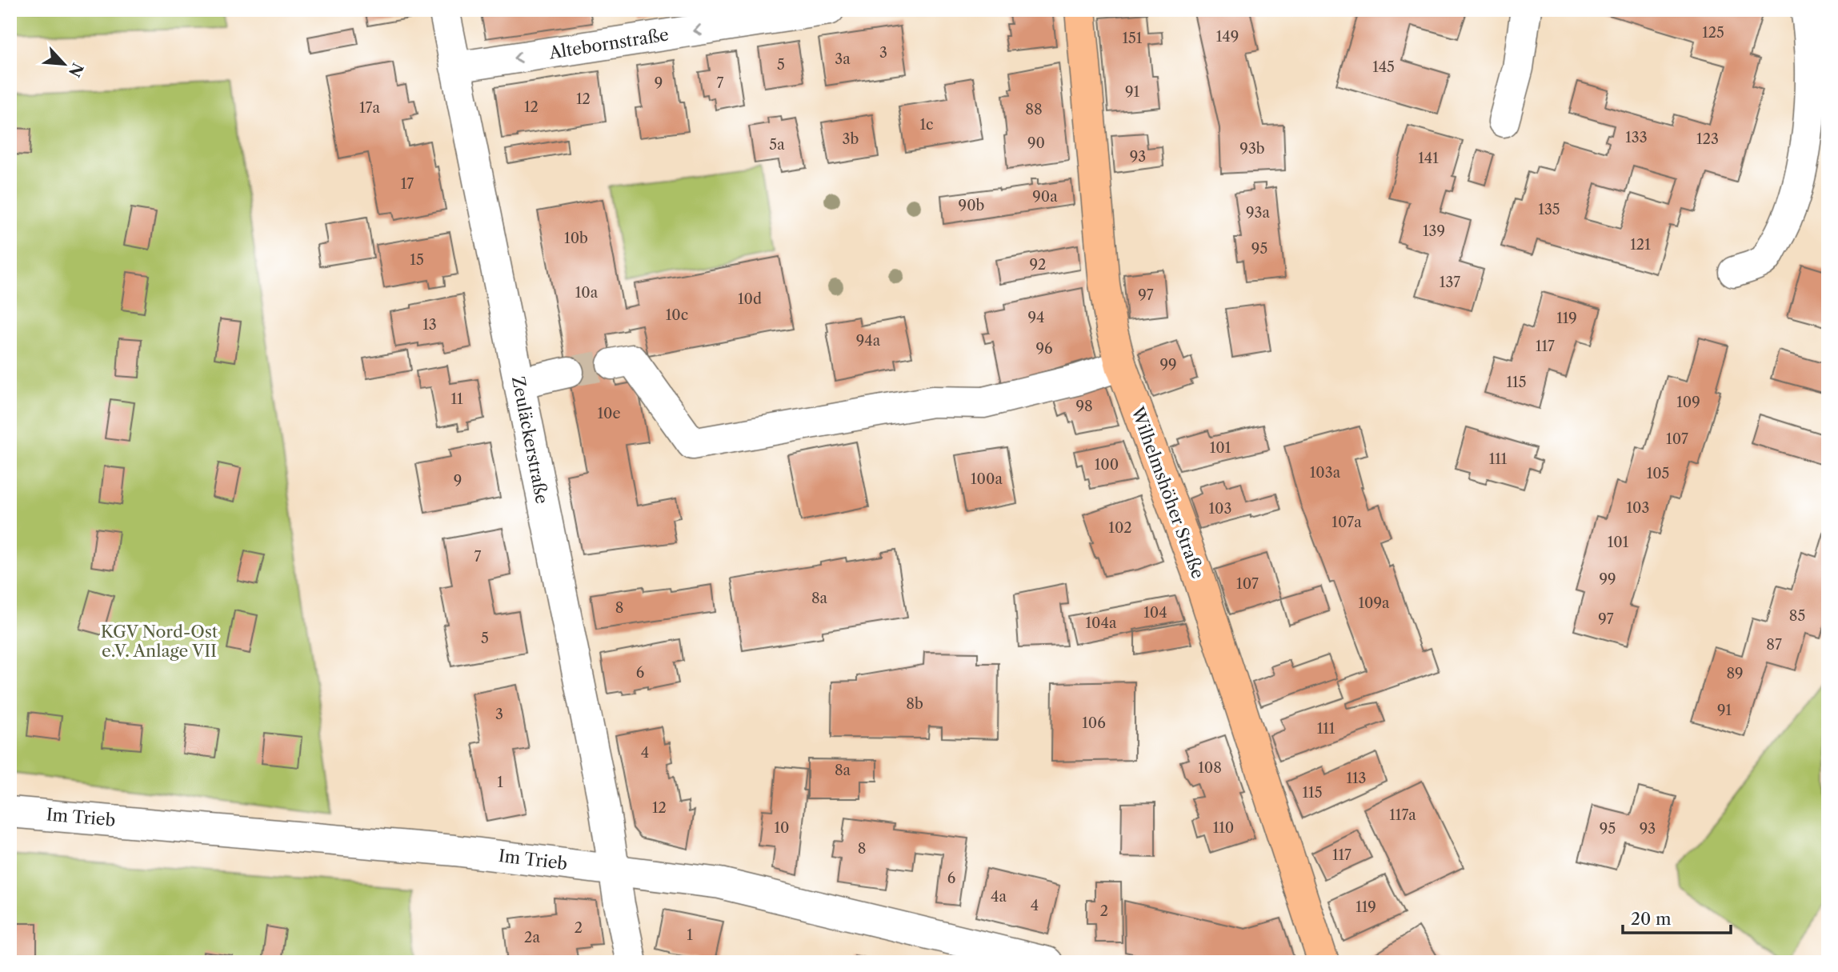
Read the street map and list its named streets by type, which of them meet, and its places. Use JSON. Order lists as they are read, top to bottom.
{
  "streets": {
    "main road": ["Wilhelmshöher Straße"],
    "street": ["Altebornstraße", "Zeuläckerstraße", "Im Trieb"]
  },
  "crossings": [
    ["Altebornstraße", "Zeuläckerstraße"],
    ["Zeuläckerstraße", "Im Trieb"]
  ],
  "one_way": ["Altebornstraße"],
  "parks": ["KGV Nord-Ost e.V. Anlage VII"],
  "house_numbers": [
    "125",
    "149",
    "151",
    "3",
    "3a",
    "5",
    "145",
    "9",
    "7",
    "91",
    "12",
    "12",
    "17a",
    "88",
    "1c",
    "133",
    "3b",
    "123",
    "90",
    "5a",
    "93b",
    "93",
    "141",
    "17",
    "90a",
    "90b",
    "135",
    "93a",
    "139",
    "10b",
    "121",
    "95",
    "15",
    "92",
    "137",
    "10a",
    "97",
    "10d",
    "10c",
    "94",
    "119",
    "13",
    "94a",
    "117",
    "96",
    "99",
    "115",
    "11",
    "109",
    "98",
    "10e",
    "107",
    "101",
    "111",
    "100",
    "103a",
    "105",
    "100a",
    "9",
    "103",
    "103",
    "107a",
    "102",
    "101",
    "7",
    "99",
    "107",
    "8a",
    "109a",
    "8",
    "104",
    "85",
    "97",
    "104a",
    "5",
    "87",
    "6",
    "89",
    "8b",
    "91",
    "3",
    "106",
    "111",
    "4",
    "108",
    "8a",
    "113",
    "1",
    "115",
    "12",
    "117a",
    "10",
    "110",
    "95",
    "93",
    "8",
    "117",
    "6",
    "4a",
    "4",
    "119",
    "2",
    "2",
    "1",
    "2a"
  ],
  "scale_bar": "20 m",
  "north": "bottom right"
}
